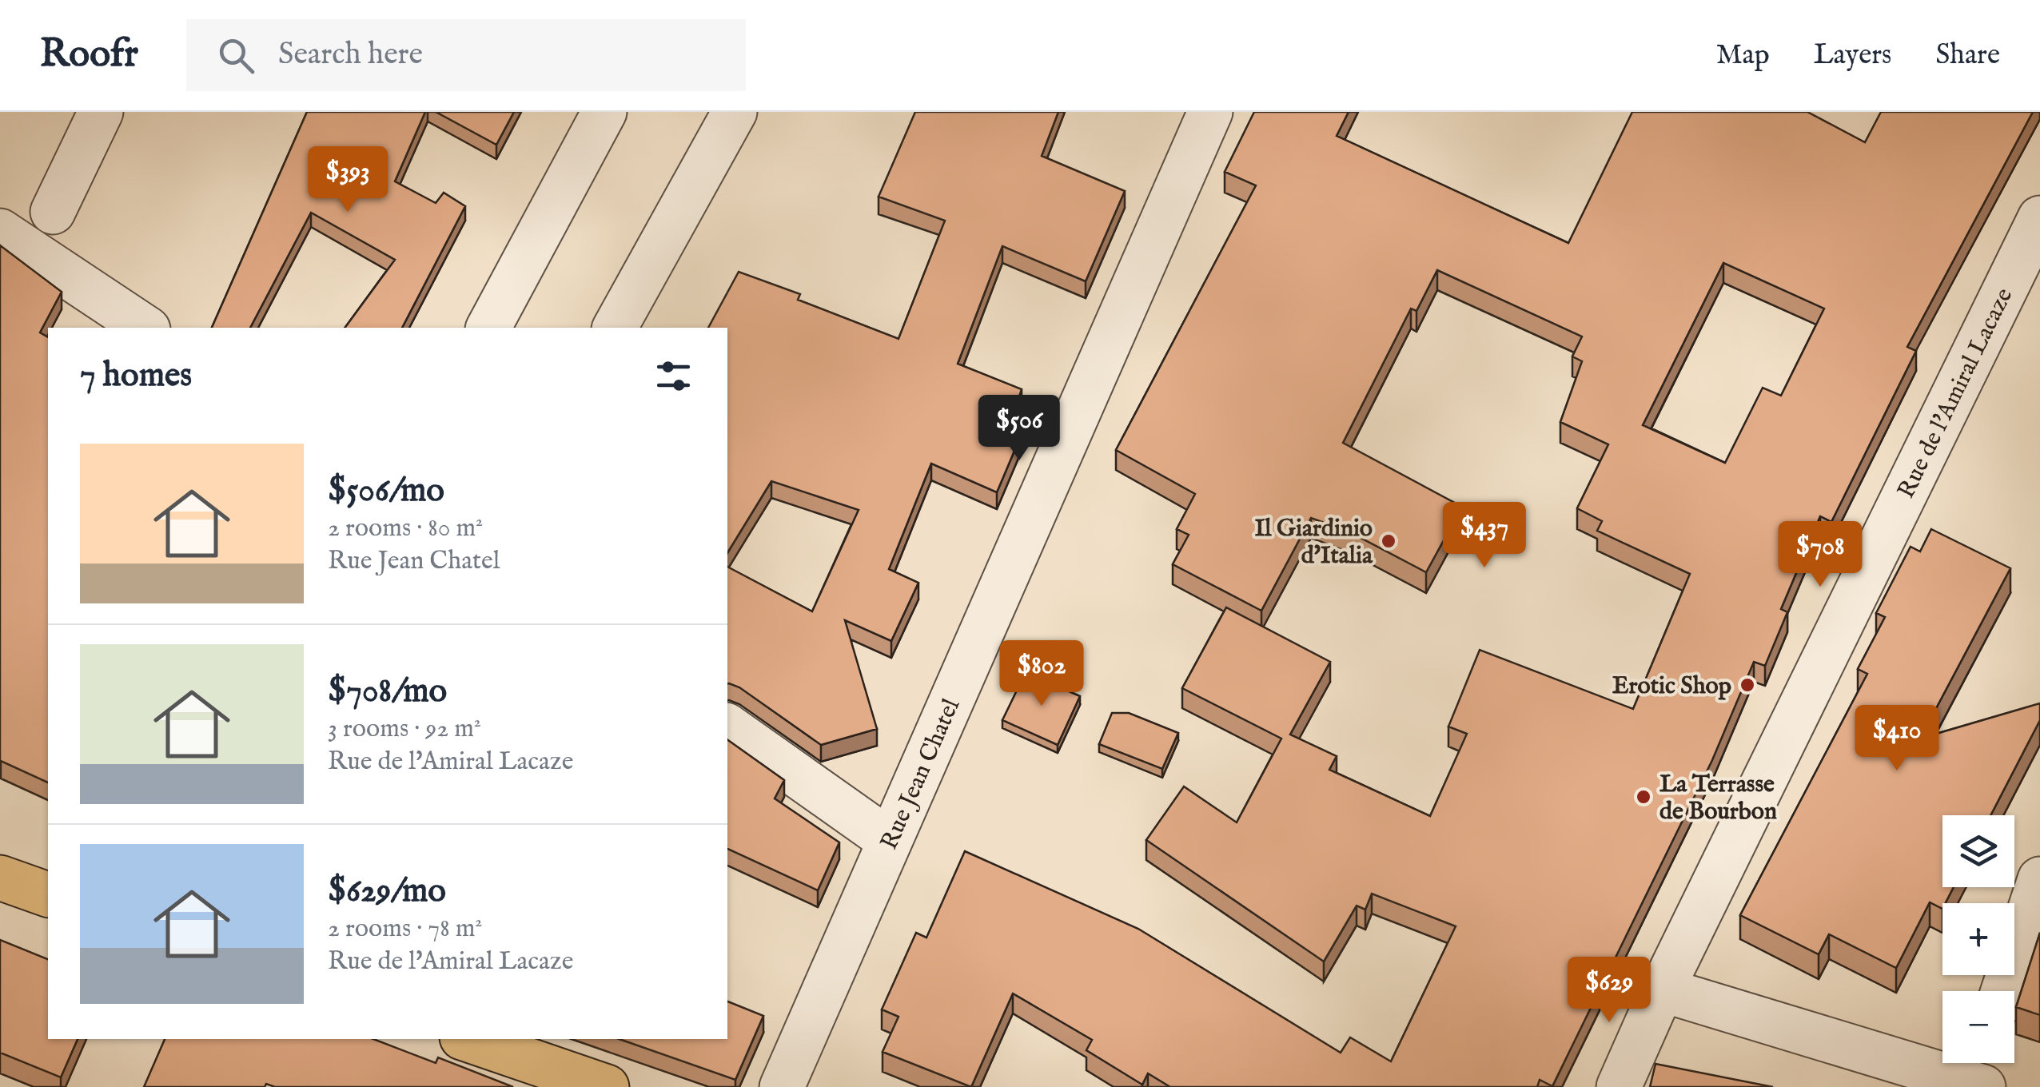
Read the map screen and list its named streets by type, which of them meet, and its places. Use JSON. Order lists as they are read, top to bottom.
{
  "streets": {
    "street": ["Rue de l'Amiral Lacaze", "Rue Jean Chatel"]
  },
  "places": ["Il Giardinio d'Italia", "Erotic Shop", "La Terrasse de Bourbon"],
  "page": {
    "header": "Roofr",
    "search": "Search here",
    "nav": ["Map", "Layers", "Share"],
    "price": [
      "$393",
      "$506",
      "$437",
      "$708",
      "$802",
      "$410",
      "$629"
    ],
    "heading": "7 homes",
    "list": [
      {
        "name": "$506/mo",
        "note": "2 rooms · 80 m² · Rue Jean Chatel"
      },
      {
        "name": "$708/mo",
        "note": "3 rooms · 92 m² · Rue de l'Amiral Lacaze"
      },
      {
        "name": "$629/mo",
        "note": "2 rooms · 78 m² · Rue de l'Amiral Lacaze"
      }
    ],
    "map_buttons": ["+", "−"]
  }
}
